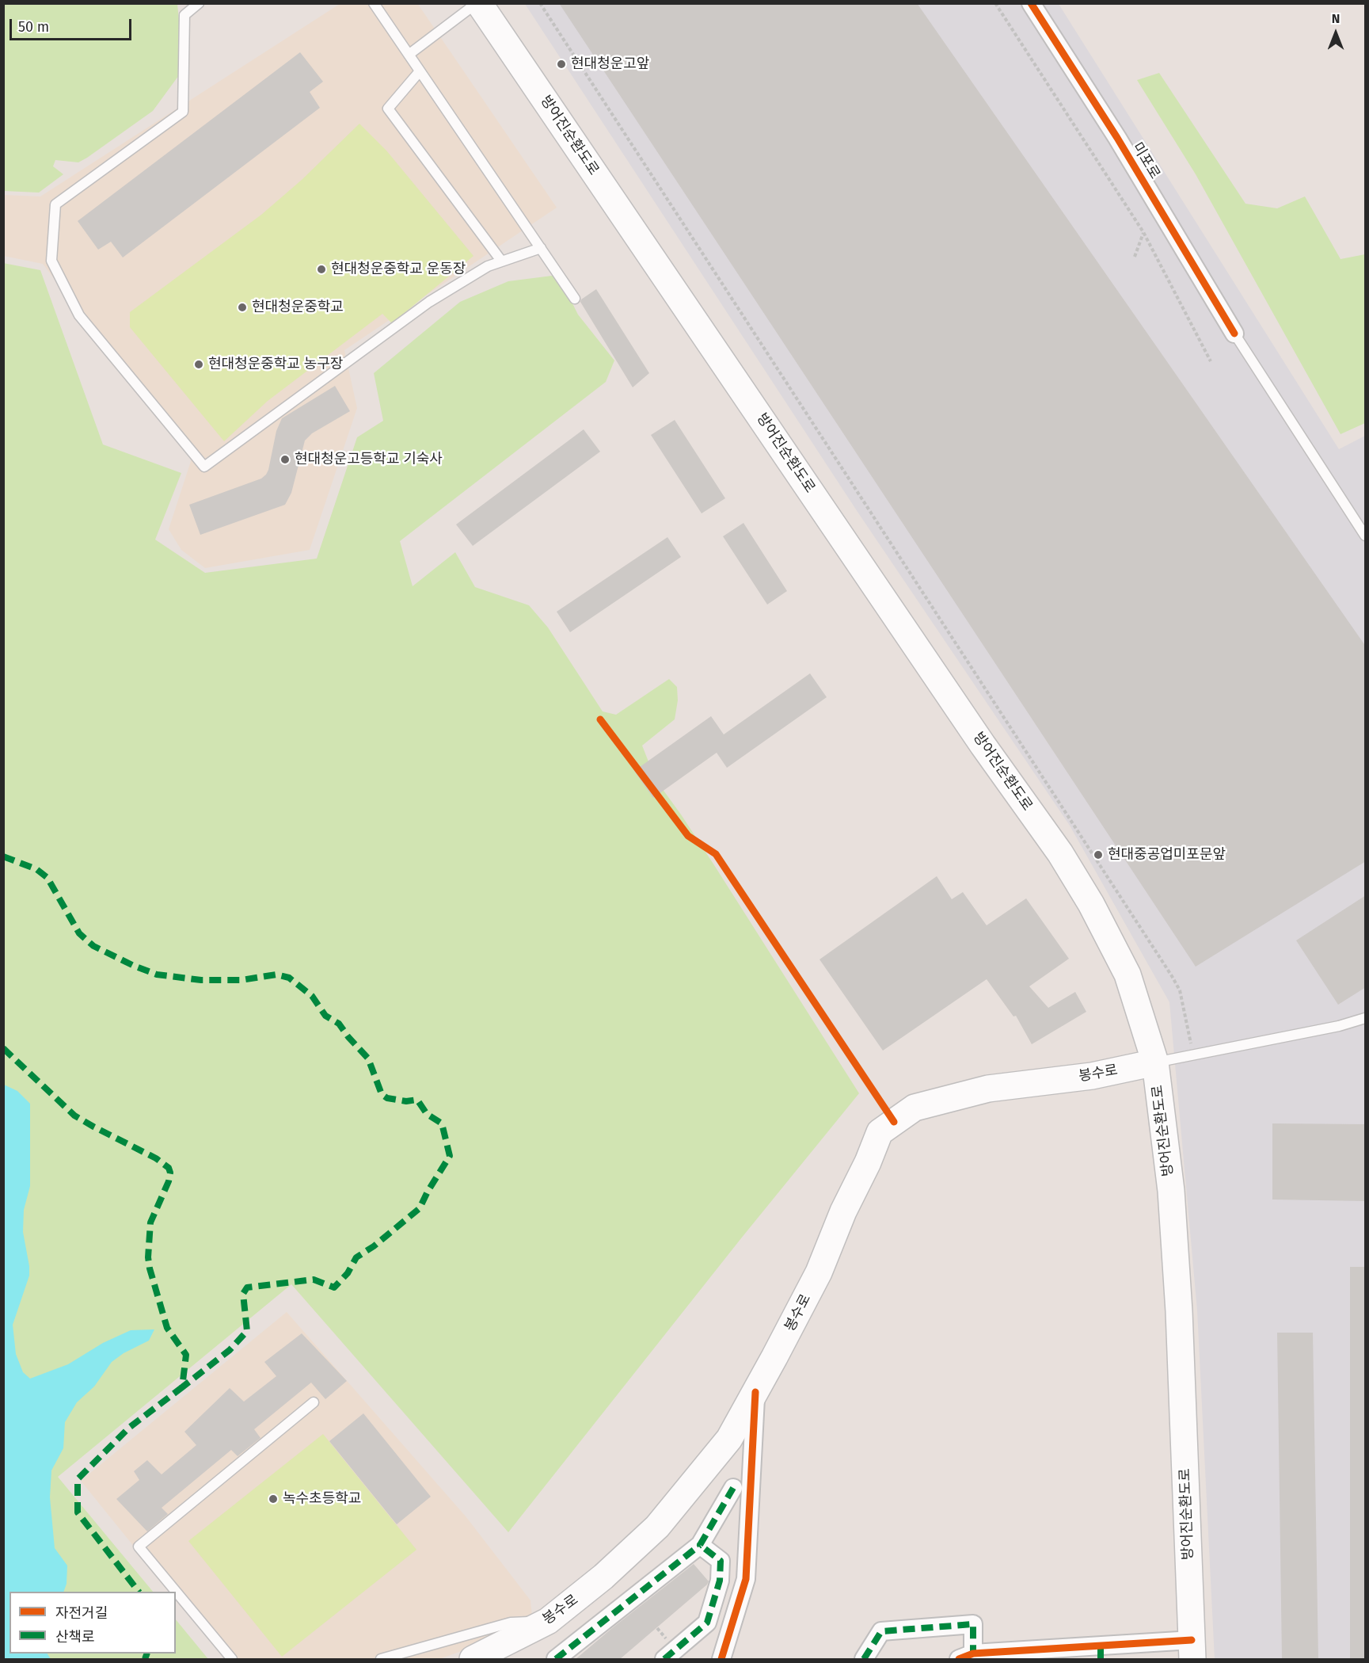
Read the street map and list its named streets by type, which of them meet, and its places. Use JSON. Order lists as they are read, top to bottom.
{
  "streets": {
    "main road": ["방어진순환도로", "봉수로"],
    "street": ["미포로"]
  },
  "crossings": [
    ["방어진순환도로", "봉수로"]
  ],
  "places": [
    "현대청운고앞",
    "현대청운중학교 운동장",
    "현대청운중학교",
    "현대청운중학교 농구장",
    "현대청운고등학교 기숙사",
    "현대중공업미포문앞",
    "녹수초등학교"
  ],
  "legend": ["자전거길", "산책로"],
  "scale_bar": "50 m",
  "north": "top"
}
